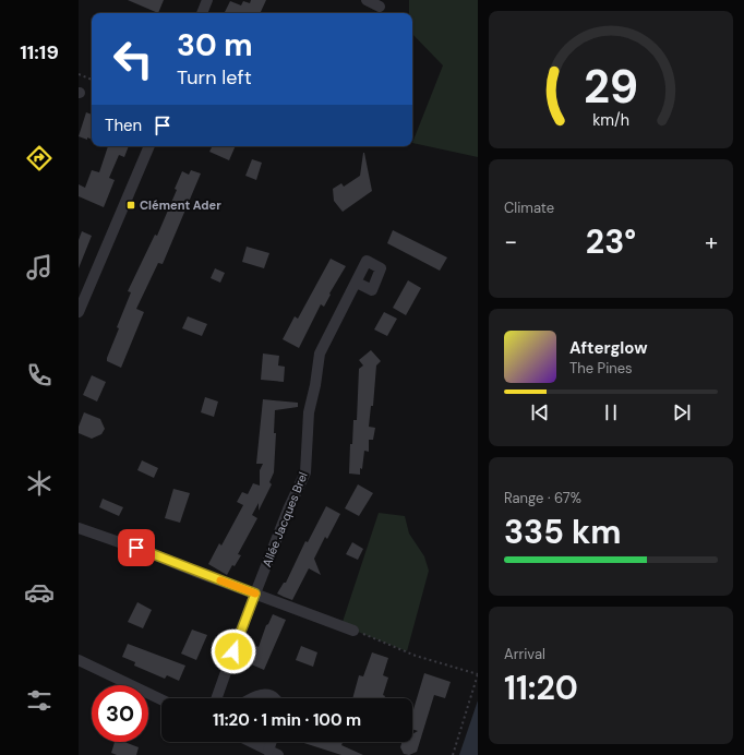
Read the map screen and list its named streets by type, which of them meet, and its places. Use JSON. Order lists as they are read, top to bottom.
{
  "streets": {
    "street": ["Allée Jacques Brel"]
  },
  "places": {
    "transit": ["Clément Ader"]
  },
  "page": {
    "tabs": "11:19",
    "turn": ["30 m", "Turn left"],
    "then": "Then",
    "tile": [
      "Climate",
      ["Range · 67%", "335 km"],
      ["Arrival", "11:20"]
    ],
    "heat": ["−", "23°", "+"],
    "song": ["Afterglow", "The Pines"],
    "limit": "30",
    "trip": "11:20 · 1 min · 100 m",
    "gauge": ["29", "km/h"]
  }
}
